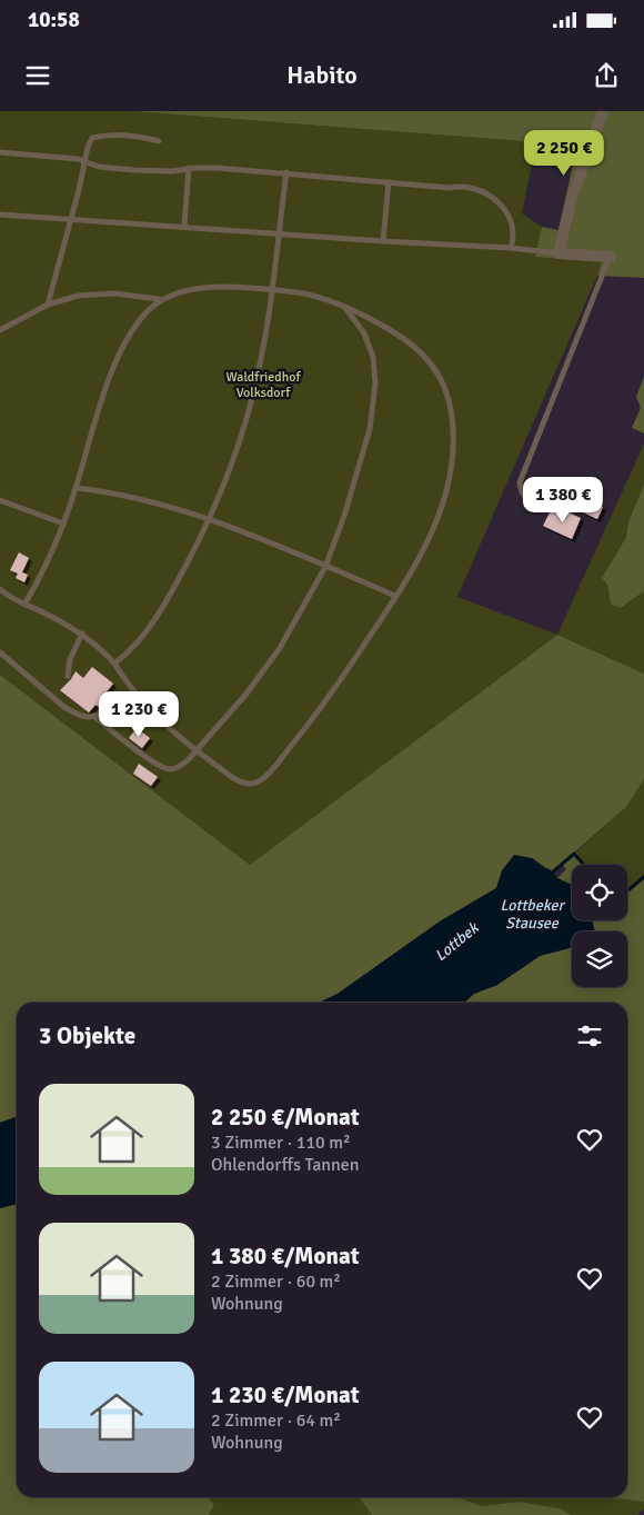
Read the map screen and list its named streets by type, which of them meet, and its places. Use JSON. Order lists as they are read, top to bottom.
{
  "water": ["Lottbeker Stausee", "Lottbek"],
  "parks": ["Waldfriedhof Volksdorf"],
  "page": {
    "status": "10:58",
    "header": "Habito",
    "price": ["2 250 €", "1 380 €", "1 230 €"],
    "heading": "3 Objekte",
    "list": [
      {
        "name": "2 250 €/Monat",
        "note": "3 Zimmer · 110 m² · Ohlendorffs Tannen"
      },
      {
        "name": "1 380 €/Monat",
        "note": "2 Zimmer · 60 m² · Wohnung"
      },
      {
        "name": "1 230 €/Monat",
        "note": "2 Zimmer · 64 m² · Wohnung"
      }
    ]
  }
}
